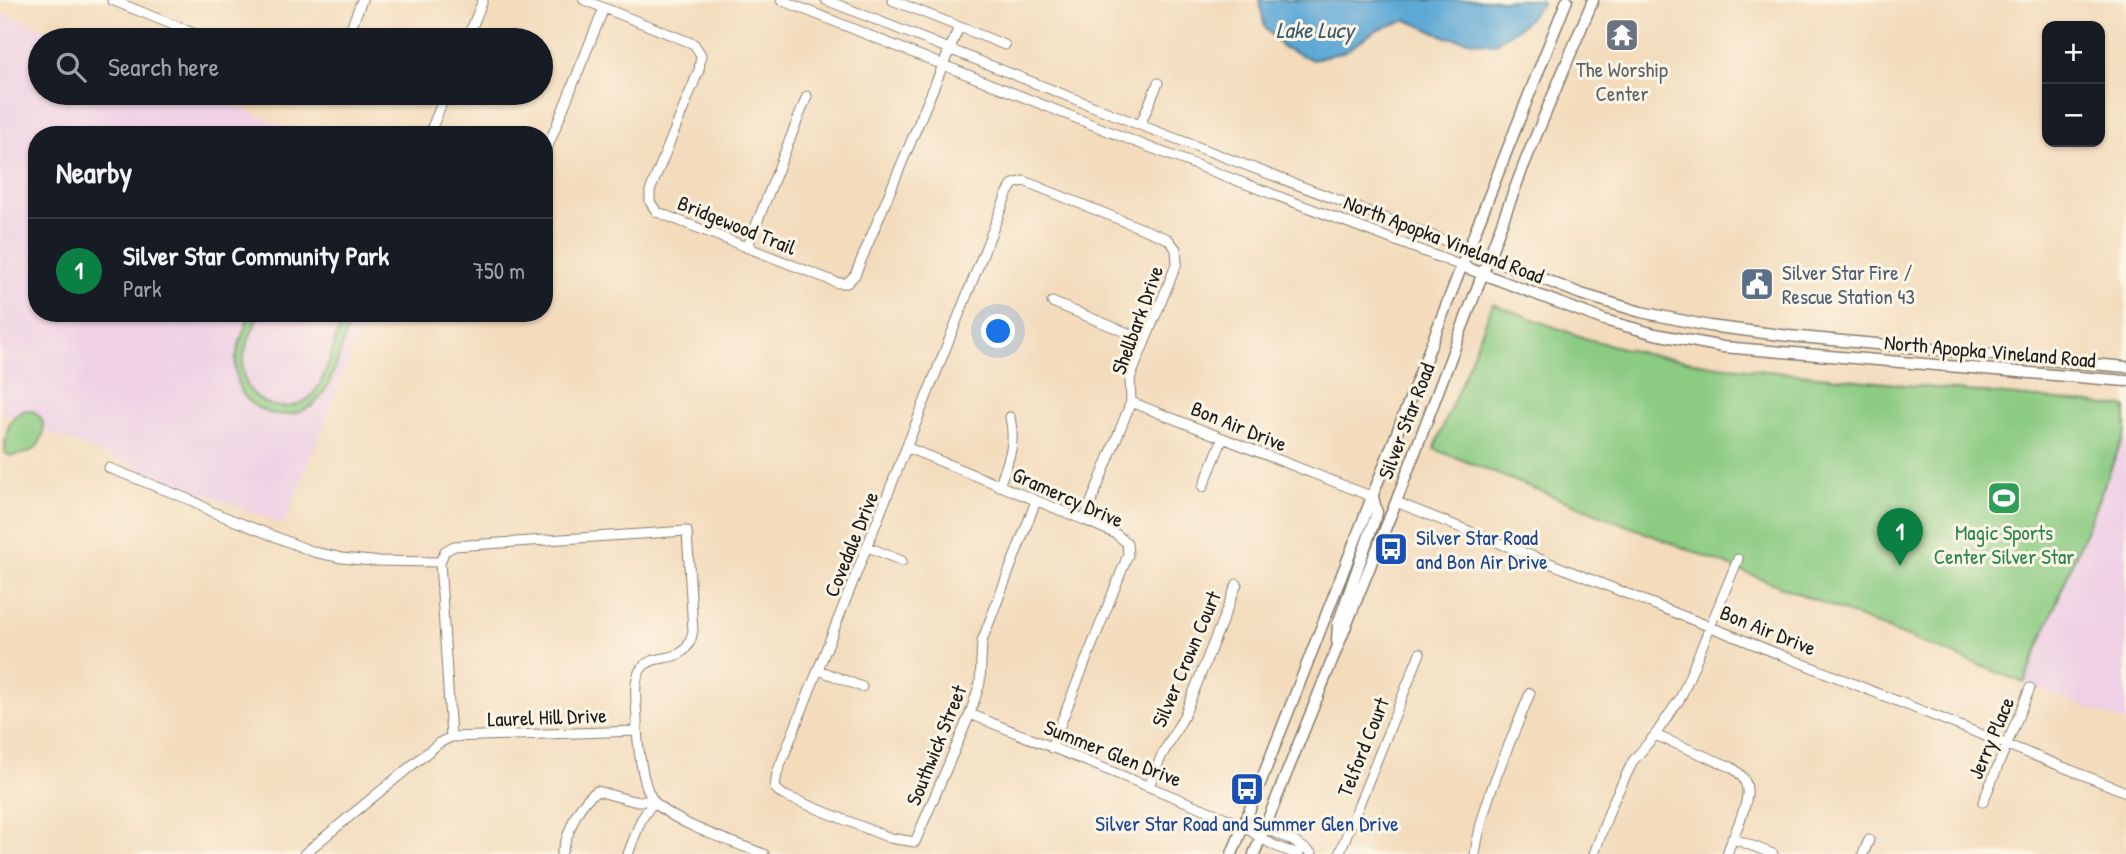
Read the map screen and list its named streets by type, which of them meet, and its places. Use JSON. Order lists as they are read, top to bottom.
{
  "streets": {
    "main road": ["North Apopka Vineland Road", "Silver Star Road"],
    "street": [
      "Bridgewood Trail",
      "Shellbark Drive",
      "Bon Air Drive",
      "Gramercy Drive",
      "Covedale Drive",
      "Silver Crown Court",
      "Laurel Hill Drive",
      "Jerry Place",
      "Southwick Street",
      "Telford Court",
      "Summer Glen Drive"
    ]
  },
  "crossings": [
    ["Bridgewood Trail", "North Apopka Vineland Road"],
    ["North Apopka Vineland Road", "Silver Star Road"],
    ["Shellbark Drive", "Bon Air Drive"],
    ["Shellbark Drive", "Gramercy Drive"],
    ["Shellbark Drive", "Covedale Drive"],
    ["Silver Star Road", "Bon Air Drive"],
    ["Silver Star Road", "Summer Glen Drive"],
    ["Bon Air Drive", "Jerry Place"],
    ["Gramercy Drive", "Covedale Drive"],
    ["Gramercy Drive", "Southwick Street"],
    ["Gramercy Drive", "Summer Glen Drive"],
    ["Covedale Drive", "Southwick Street"],
    ["Silver Crown Court", "Summer Glen Drive"],
    ["Southwick Street", "Summer Glen Drive"]
  ],
  "water": ["Lake Lucy"],
  "places": {
    "temple": ["The Worship Center"],
    "public building": ["Silver Star Fire / Rescue Station 43"],
    "sports": ["Magic Sports Center Silver Star"],
    "bus stop": ["Silver Star Road and Bon Air Drive", "Silver Star Road and Summer Glen Drive"]
  },
  "page": {
    "map_buttons": ["+", "−"],
    "search": "Search here",
    "heading": "Nearby",
    "list": [
      {
        "mark": "1",
        "name": "Silver Star Community Park",
        "note": "Park",
        "value": "750 m"
      }
    ],
    "pins": "1"
  }
}
